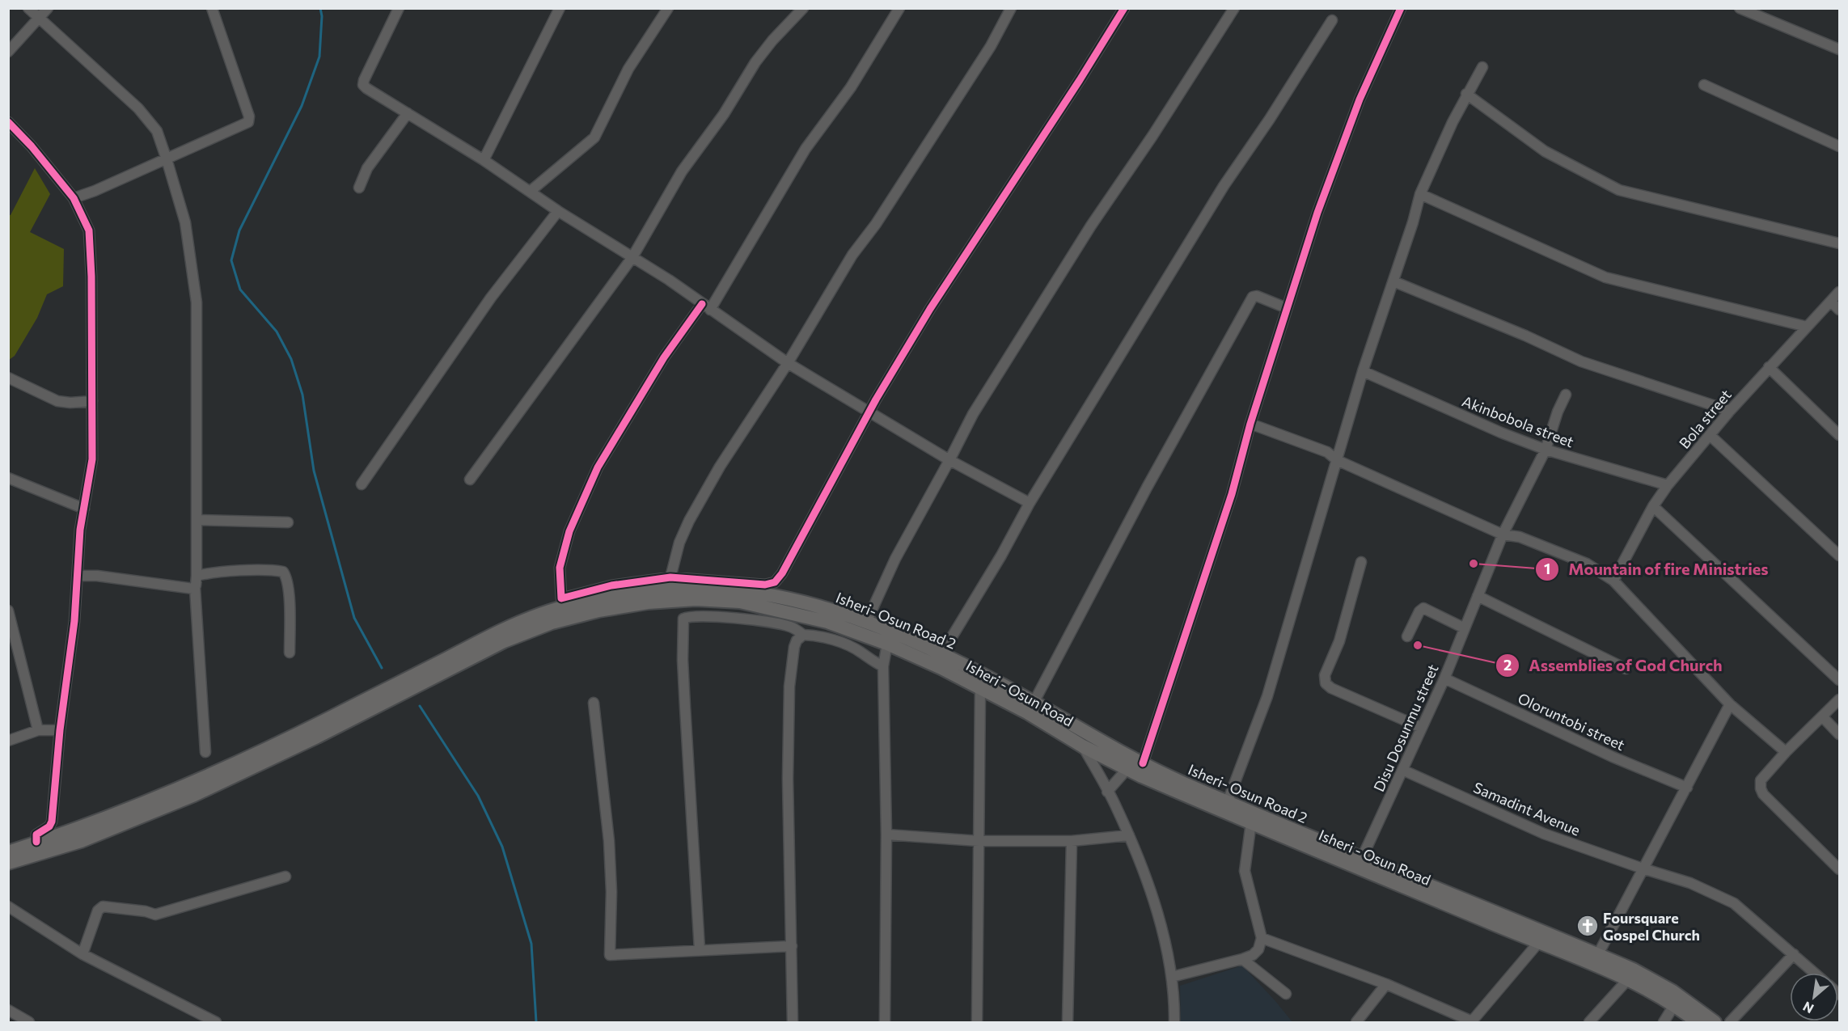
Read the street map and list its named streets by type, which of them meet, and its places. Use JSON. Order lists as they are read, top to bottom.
{
  "streets": {
    "main road": ["Isheri- Osun Road 2", "Isheri - Osun Road"],
    "street": [
      "Bola street",
      "Akinbobola street",
      "Oloruntobi street",
      "Disu Dosunmu street",
      "Samadint Avenue"
    ]
  },
  "crossings": [
    ["Bola street", "Akinbobola street"],
    ["Akinbobola street", "Disu Dosunmu street"],
    ["Isheri- Osun Road 2", "Isheri - Osun Road"],
    ["Isheri- Osun Road 2", "Disu Dosunmu street"],
    ["Oloruntobi street", "Disu Dosunmu street"],
    ["Disu Dosunmu street", "Samadint Avenue"]
  ],
  "places": {
    "other": ["Mountain of fire Ministries", "Assemblies of God Church"],
    "church": ["Foursquare Gospel Church"]
  },
  "north": "bottom left"
}
